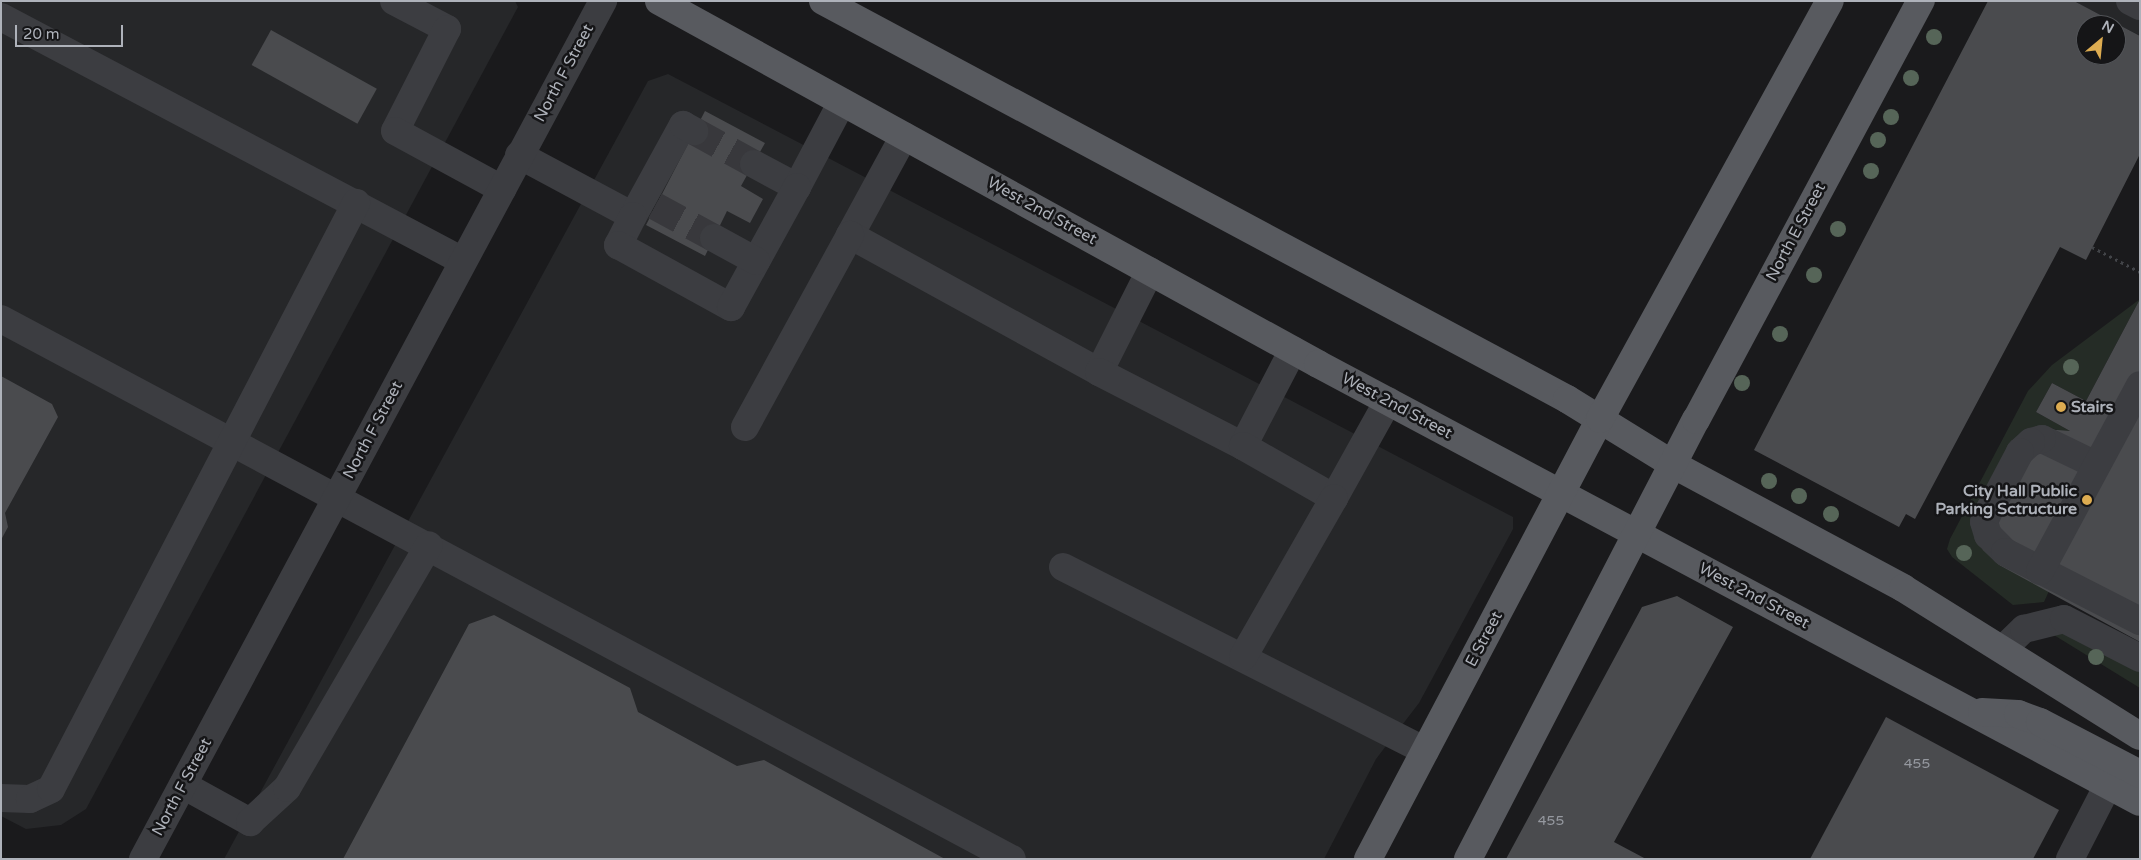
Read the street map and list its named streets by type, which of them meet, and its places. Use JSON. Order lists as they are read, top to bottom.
{
  "streets": {
    "main road": ["West 2nd Street", "North E Street", "E Street"],
    "street": ["North F Street"]
  },
  "crossings": [
    ["West 2nd Street", "E Street"]
  ],
  "places": ["Stairs", "City Hall Public Parking Sctructure"],
  "house_numbers": ["455", "455"],
  "scale_bar": "20 m",
  "north": "top right"
}
